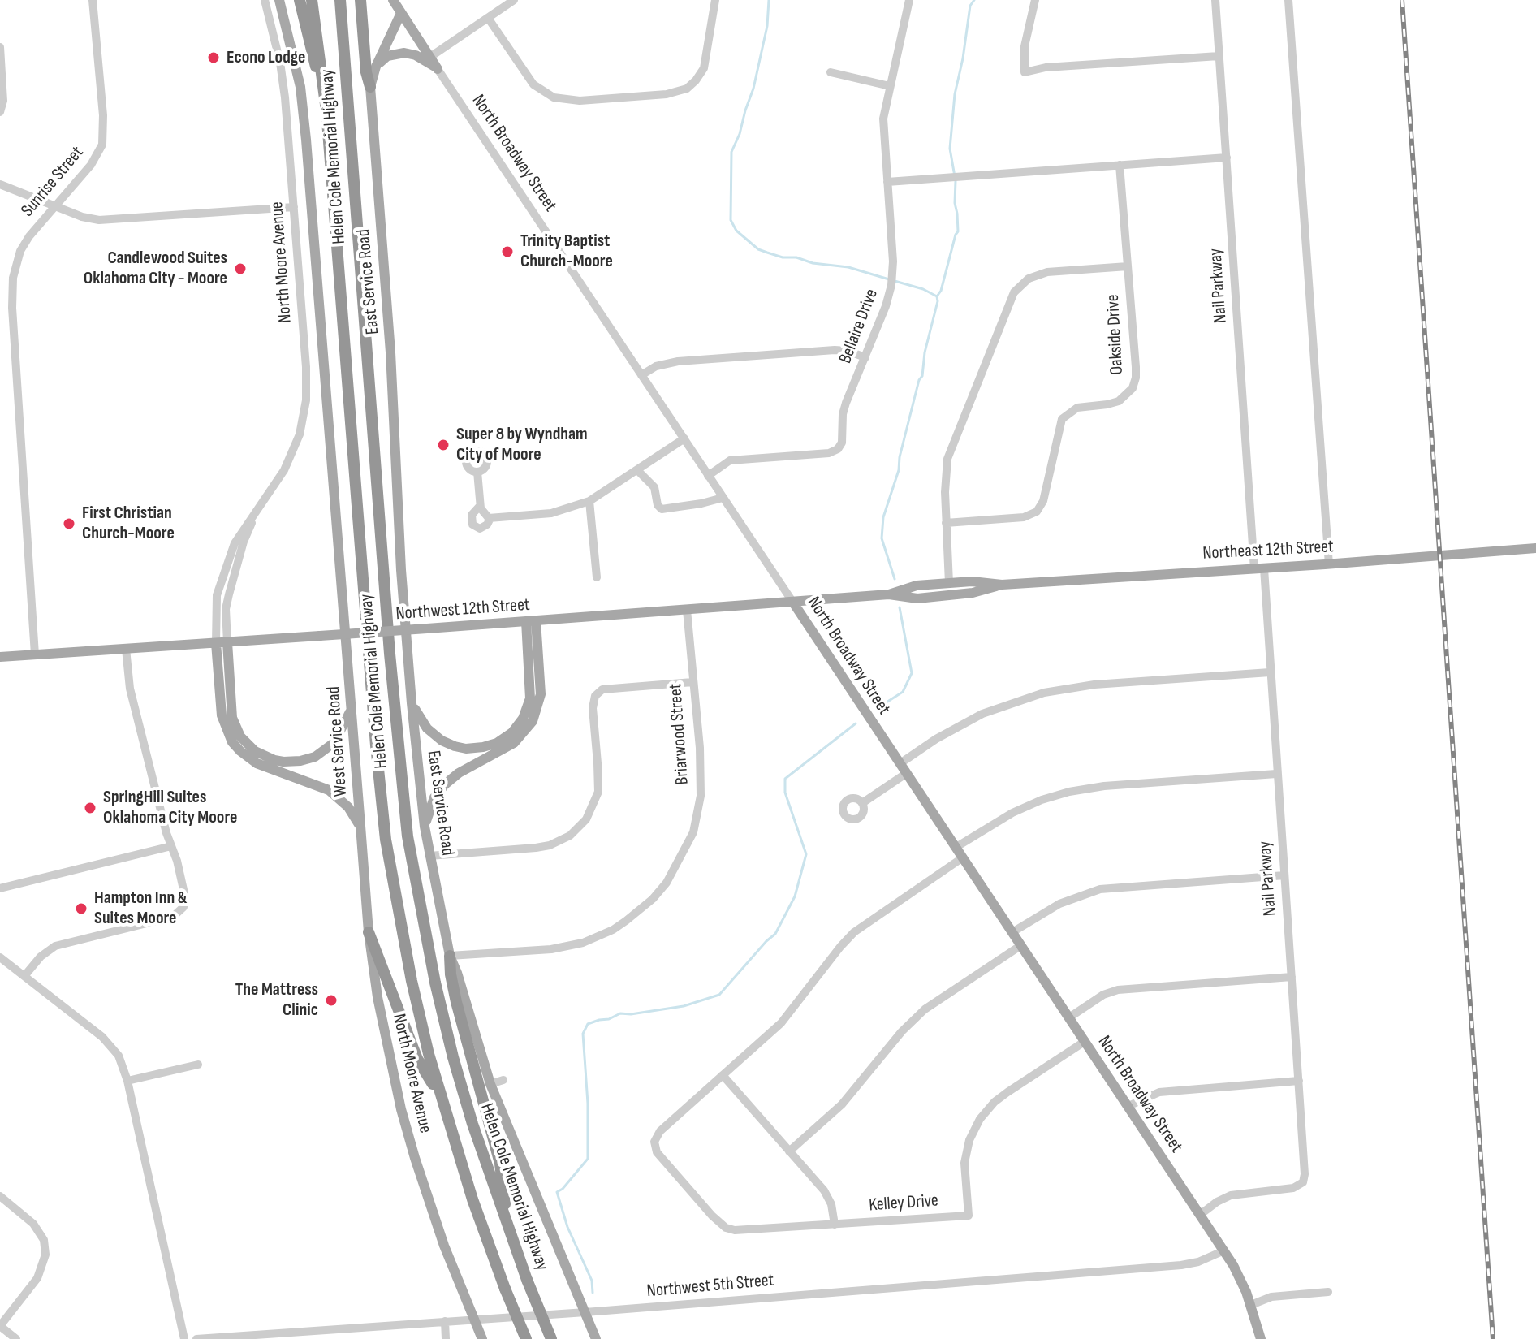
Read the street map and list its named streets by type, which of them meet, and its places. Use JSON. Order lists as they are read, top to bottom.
{
  "streets": {
    "highway": ["Helen Cole Memorial Highway"],
    "main road": [
      "North Broadway Street",
      "North Moore Avenue",
      "East Service Road",
      "Northeast 12th Street",
      "Northwest 12th Street",
      "West Service Road"
    ],
    "street": [
      "Sunrise Street",
      "Nail Parkway",
      "Bellaire Drive",
      "Oakside Drive",
      "Briarwood Street",
      "Kelley Drive",
      "Northwest 5th Street"
    ]
  },
  "crossings": [
    ["North Broadway Street", "East Service Road"],
    ["North Broadway Street", "Nail Parkway"],
    ["North Broadway Street", "Bellaire Drive"],
    ["North Broadway Street", "Northwest 12th Street"],
    ["North Broadway Street", "Kelley Drive"],
    ["North Broadway Street", "Northwest 5th Street"],
    ["Sunrise Street", "Northwest 12th Street"],
    ["North Moore Avenue", "Northwest 12th Street"],
    ["North Moore Avenue", "West Service Road"],
    ["North Moore Avenue", "Northwest 5th Street"],
    ["East Service Road", "Briarwood Street"],
    ["East Service Road", "Northwest 5th Street"],
    ["Nail Parkway", "Northeast 12th Street"],
    ["Northeast 12th Street", "Northwest 12th Street"],
    ["Northwest 12th Street", "Briarwood Street"]
  ],
  "places": [
    "Econo Lodge",
    "Trinity Baptist Church-Moore",
    "Candlewood Suites Oklahoma City - Moore",
    "Super 8 by Wyndham City of Moore",
    "First Christian Church-Moore",
    "SpringHill Suites Oklahoma City Moore",
    "Hampton Inn & Suites Moore",
    "The Mattress Clinic"
  ]
}
